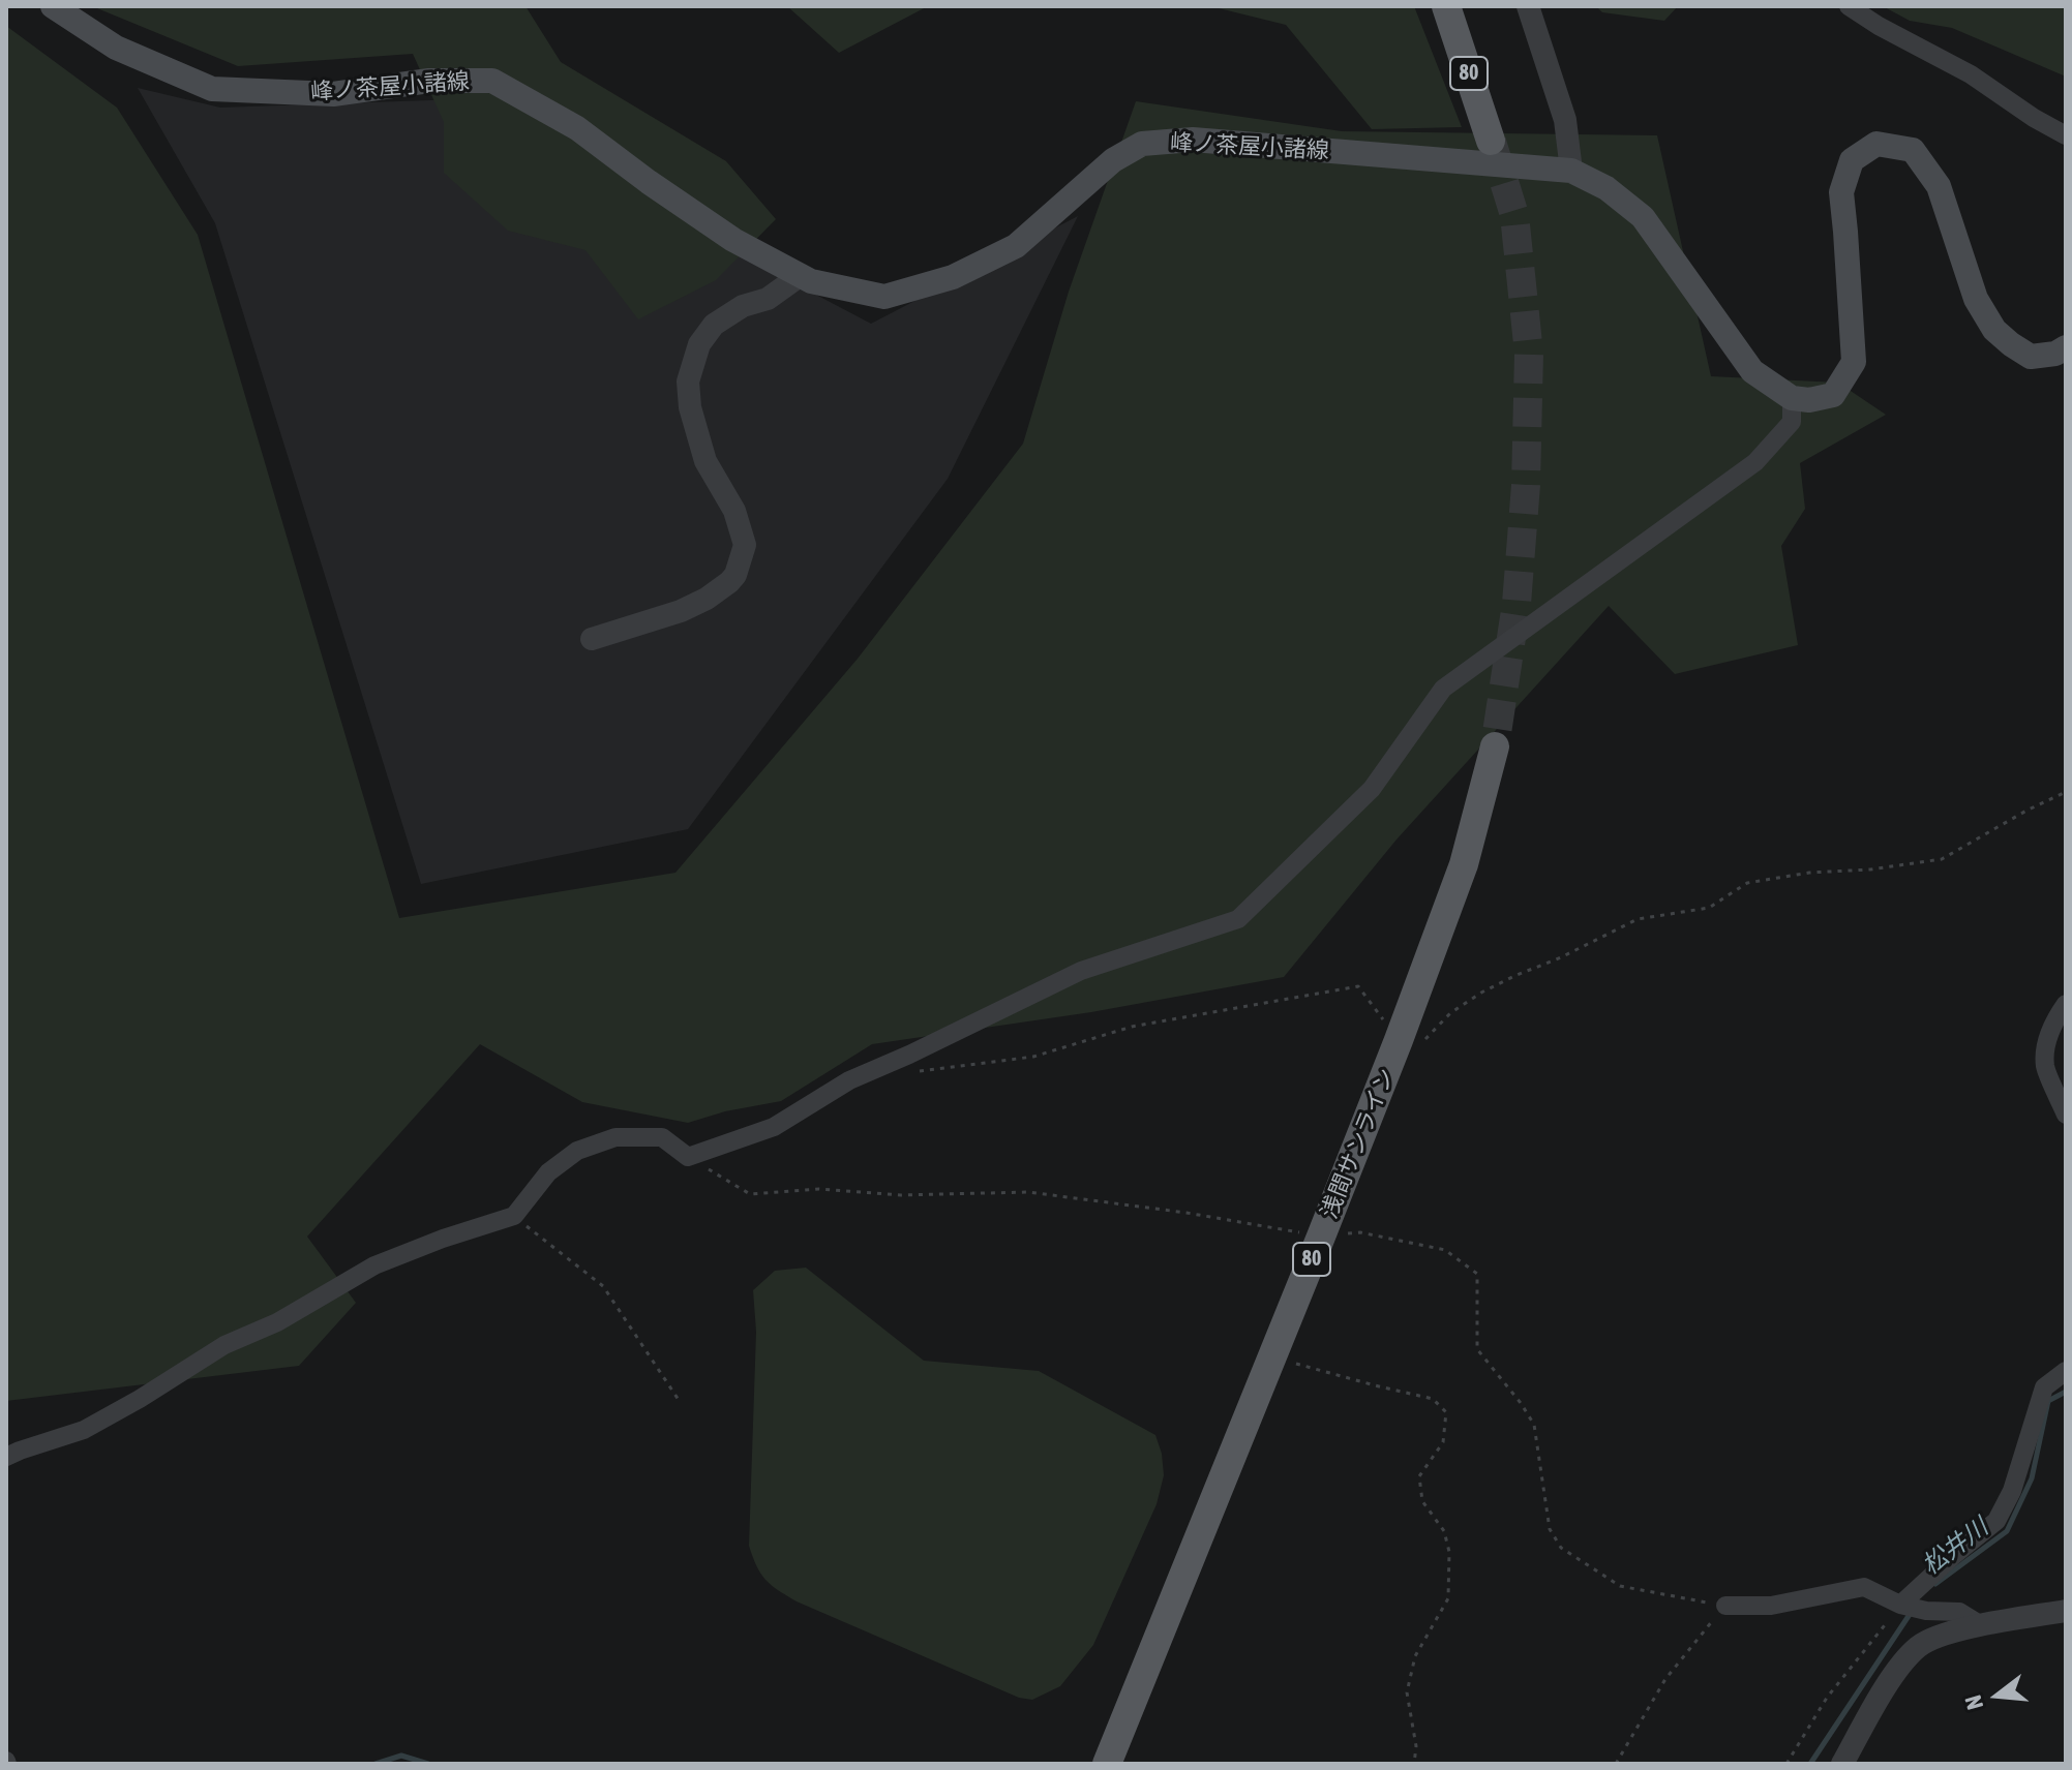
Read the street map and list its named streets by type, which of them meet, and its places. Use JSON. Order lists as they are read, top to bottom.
{
  "streets": {
    "main road": ["80", "峰ノ茶屋小諸線", "浅間サンライン"]
  },
  "water": ["松井川"],
  "north": "left"
}
